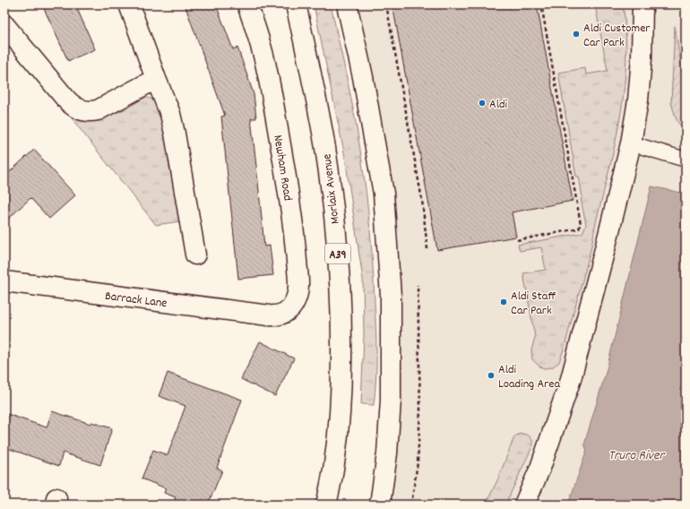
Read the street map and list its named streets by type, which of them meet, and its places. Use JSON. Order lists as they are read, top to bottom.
{
  "streets": {
    "main road": [
      "Newham Road",
      "Morlaix Avenue",
      "A39",
      "Barrack Lane"
    ]
  },
  "crossings": [
    ["Newham Road", "Barrack Lane"]
  ],
  "water": ["Truro River"],
  "places": [
    "Aldi Customer Car Park",
    "Aldi",
    "Aldi Staff Car Park",
    "Aldi Loading Area"
  ]
}
